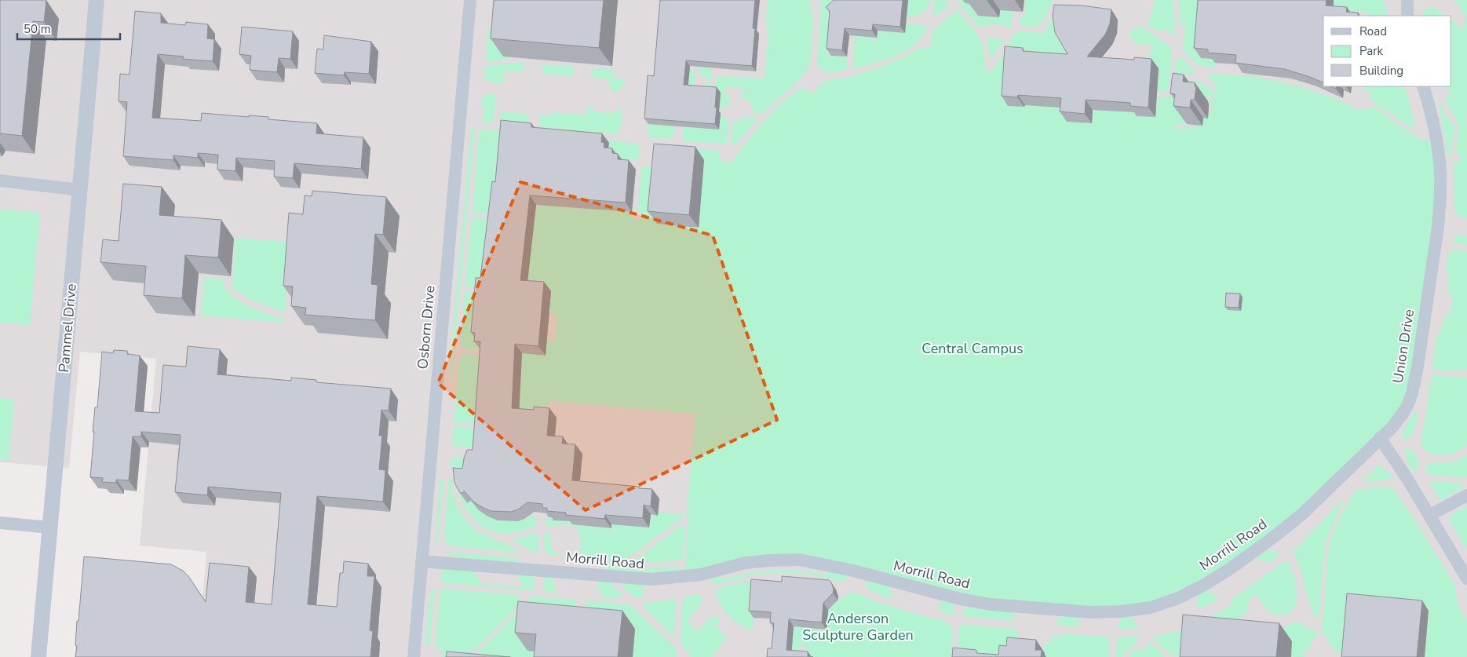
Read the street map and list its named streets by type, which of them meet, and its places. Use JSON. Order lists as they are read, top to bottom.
{
  "streets": {
    "street": [
      "Osborn Drive",
      "Pammel Drive",
      "Union Drive",
      "Morrill Road"
    ]
  },
  "crossings": [
    ["Osborn Drive", "Morrill Road"],
    ["Union Drive", "Morrill Road"]
  ],
  "parks": ["Central Campus", "Anderson Sculpture Garden"],
  "legend": ["Road", "Park", "Building"],
  "scale_bar": "50 m"
}
